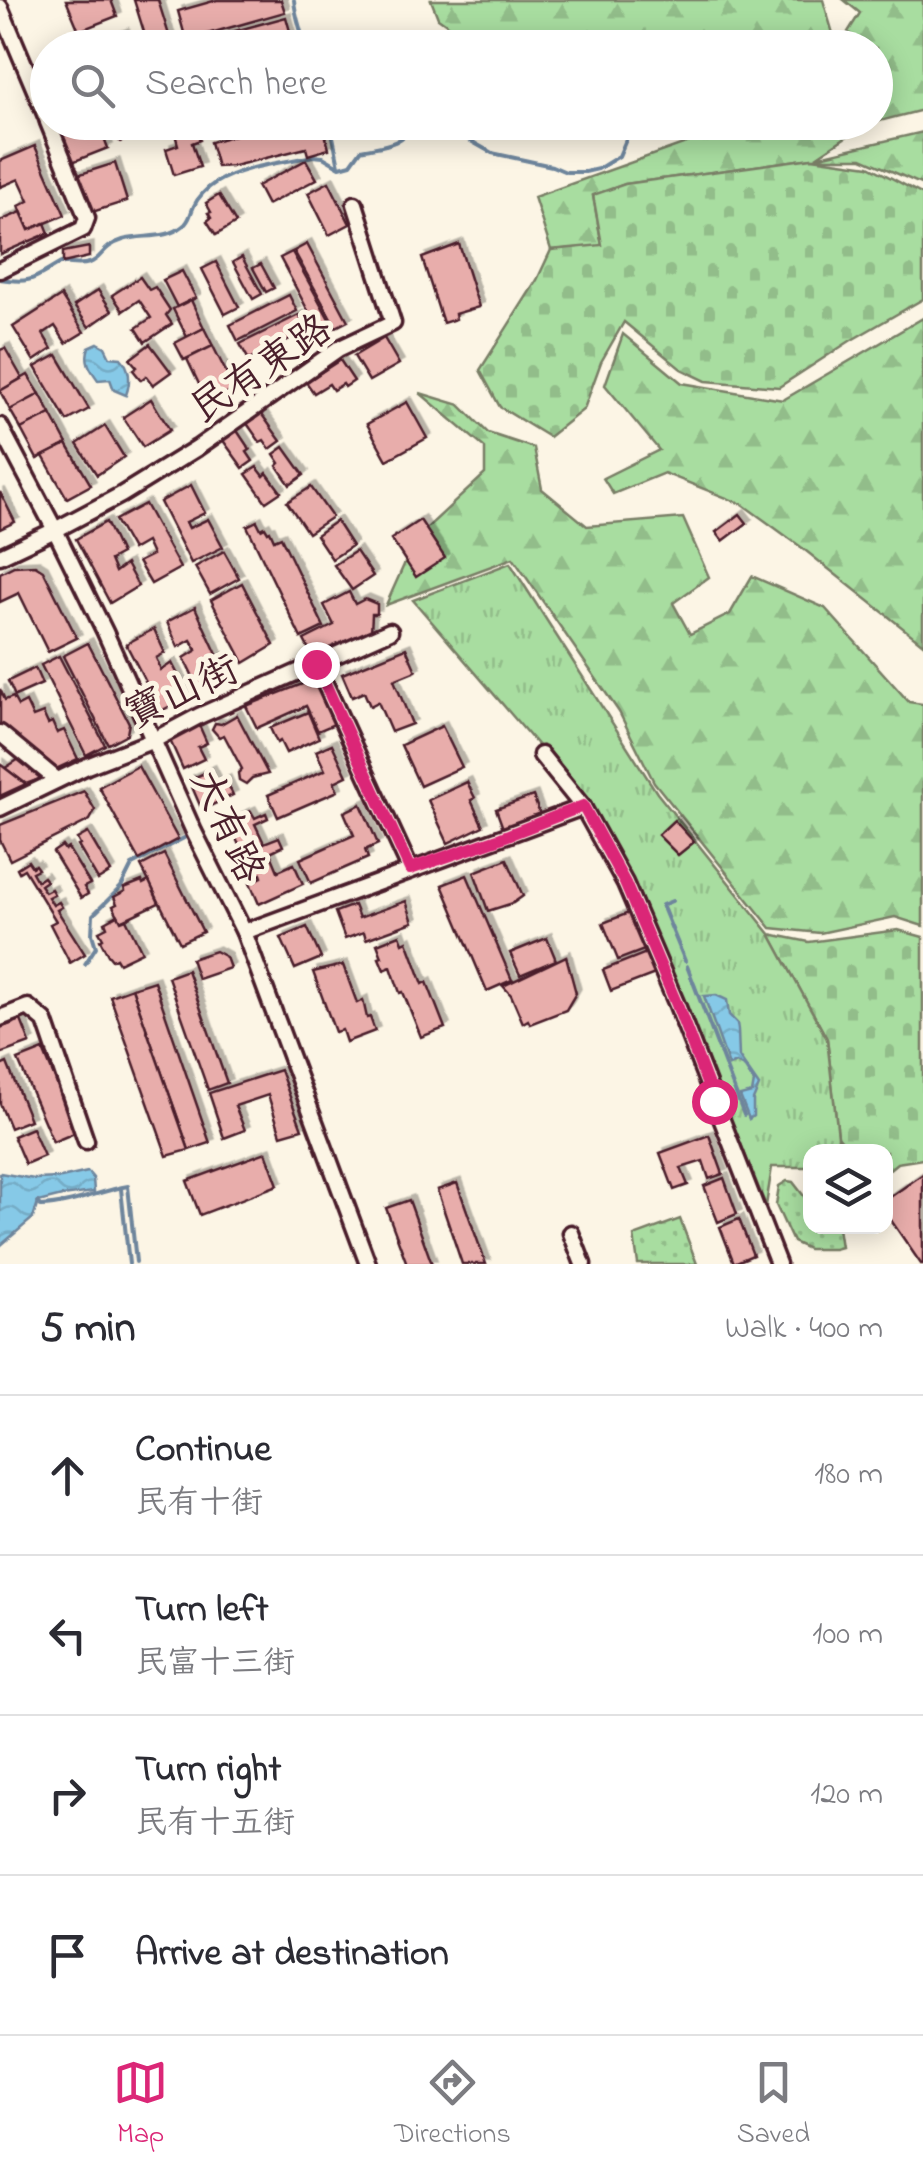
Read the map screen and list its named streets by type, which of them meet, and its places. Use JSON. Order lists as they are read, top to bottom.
{
  "streets": {
    "street": ["民有東路", "寶山街", "大有路"]
  },
  "crossings": [
    ["民有東路", "大有路"],
    ["寶山街", "大有路"]
  ],
  "page": {
    "search": "Search here",
    "heading": ["5 min", "Walk · 400 m"],
    "list": [
      ["Continue", "民有十街", "180 m"],
      ["Turn left", "民富十三街", "100 m"],
      ["Turn right", "民有十五街", "120 m"],
      "Arrive at destination"
    ],
    "nav": ["Map", "Directions", "Saved"]
  }
}
